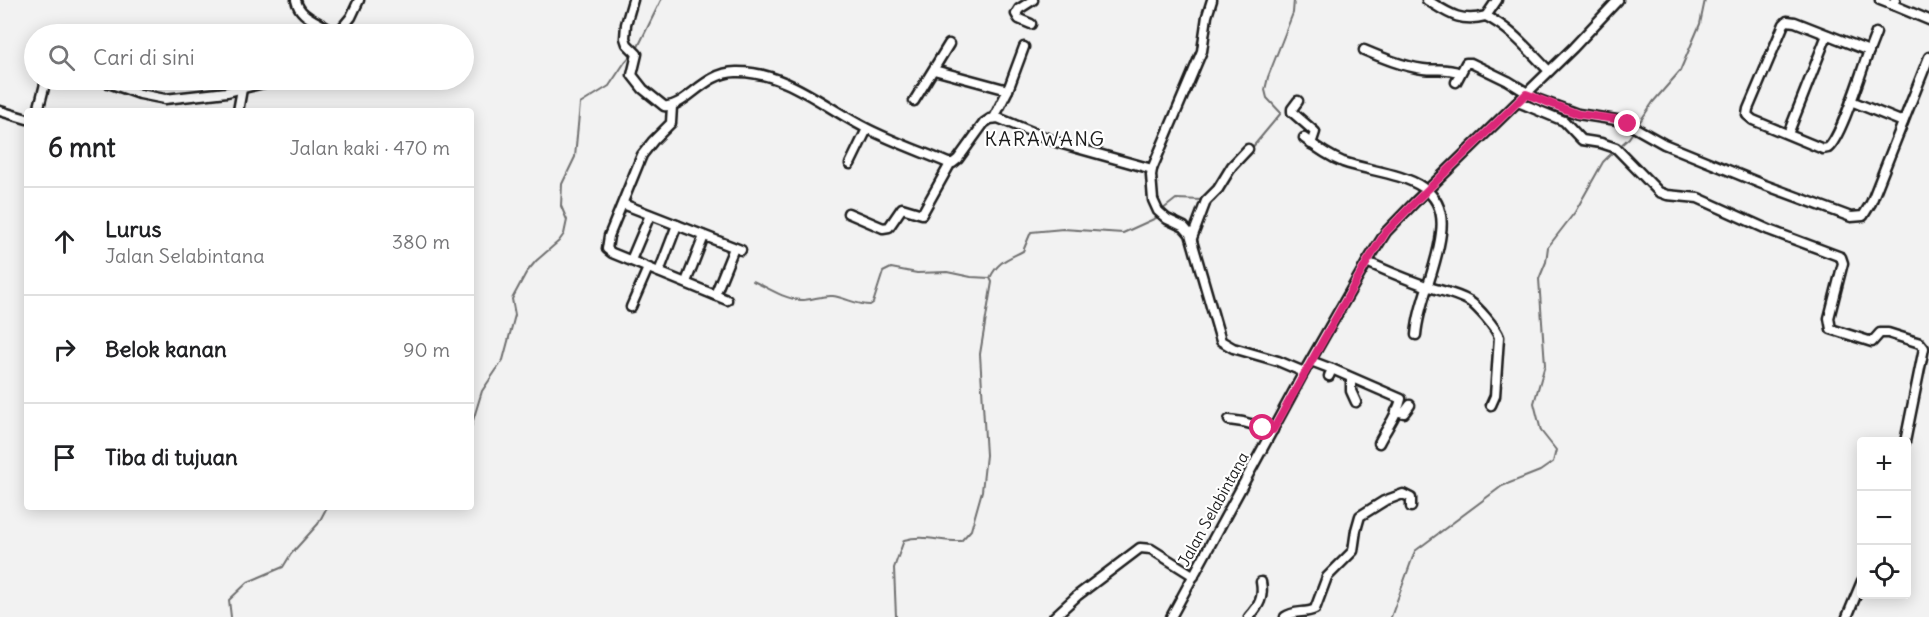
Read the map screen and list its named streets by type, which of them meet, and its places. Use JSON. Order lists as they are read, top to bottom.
{
  "streets": {
    "street": ["Jalan Selabintana"]
  },
  "districts": ["KARAWANG"],
  "page": {
    "search": "Cari di sini",
    "heading": ["6 mnt", "Jalan kaki · 470 m"],
    "list": [
      ["Lurus", "Jalan Selabintana", "380 m"],
      ["Belok kanan", "90 m"],
      "Tiba di tujuan"
    ],
    "map_buttons": ["+", "−"]
  }
}
